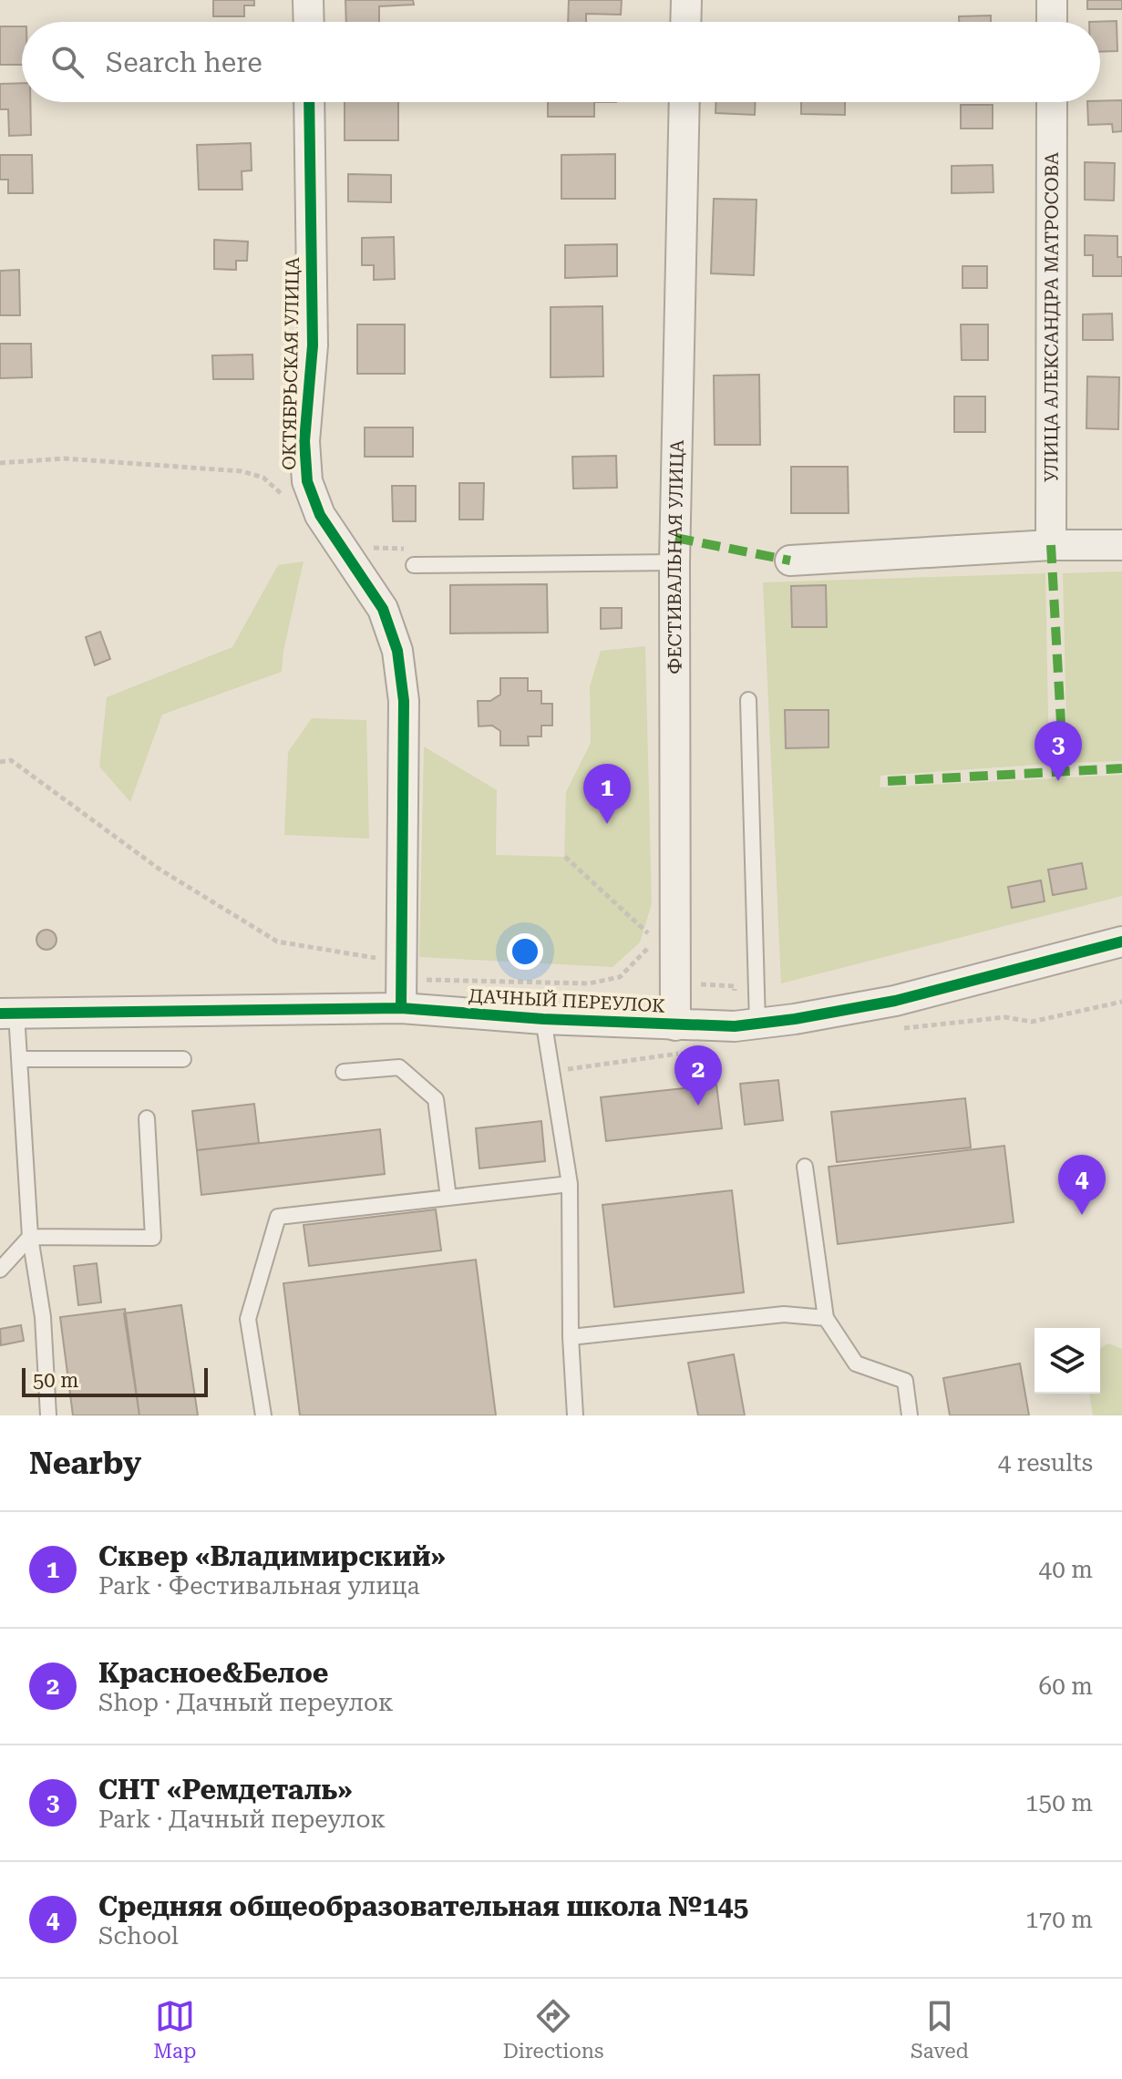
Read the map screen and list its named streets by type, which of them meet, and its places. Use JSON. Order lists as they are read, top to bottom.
{
  "streets": {
    "street": [
      "УЛИЦА АЛЕКСАНДРА МАТРОСОВА",
      "ОКТЯБРЬСКАЯ УЛИЦА",
      "ФЕСТИВАЛЬНАЯ УЛИЦА",
      "ДАЧНЫЙ ПЕРЕУЛОК"
    ]
  },
  "crossings": [
    ["ОКТЯБРЬСКАЯ УЛИЦА", "ДАЧНЫЙ ПЕРЕУЛОК"],
    ["ФЕСТИВАЛЬНАЯ УЛИЦА", "ДАЧНЫЙ ПЕРЕУЛОК"]
  ],
  "scale_bar": "50 m",
  "page": {
    "search": "Search here",
    "pins": [
      "3",
      "1",
      "2",
      "4"
    ],
    "scale": "50 m",
    "heading": ["Nearby", "4 results"],
    "list": [
      {
        "mark": "1",
        "name": "Сквер «Владимирский»",
        "note": "Park · Фестивальная улица",
        "value": "40 m"
      },
      {
        "mark": "2",
        "name": "Красное&Белое",
        "note": "Shop · Дачный переулок",
        "value": "60 m"
      },
      {
        "mark": "3",
        "name": "СНТ «Ремдеталь»",
        "note": "Park · Дачный переулок",
        "value": "150 m"
      },
      {
        "mark": "4",
        "name": "Средняя общеобразовательная школа №145",
        "note": "School",
        "value": "170 m"
      }
    ],
    "nav": ["Map", "Directions", "Saved"]
  }
}
